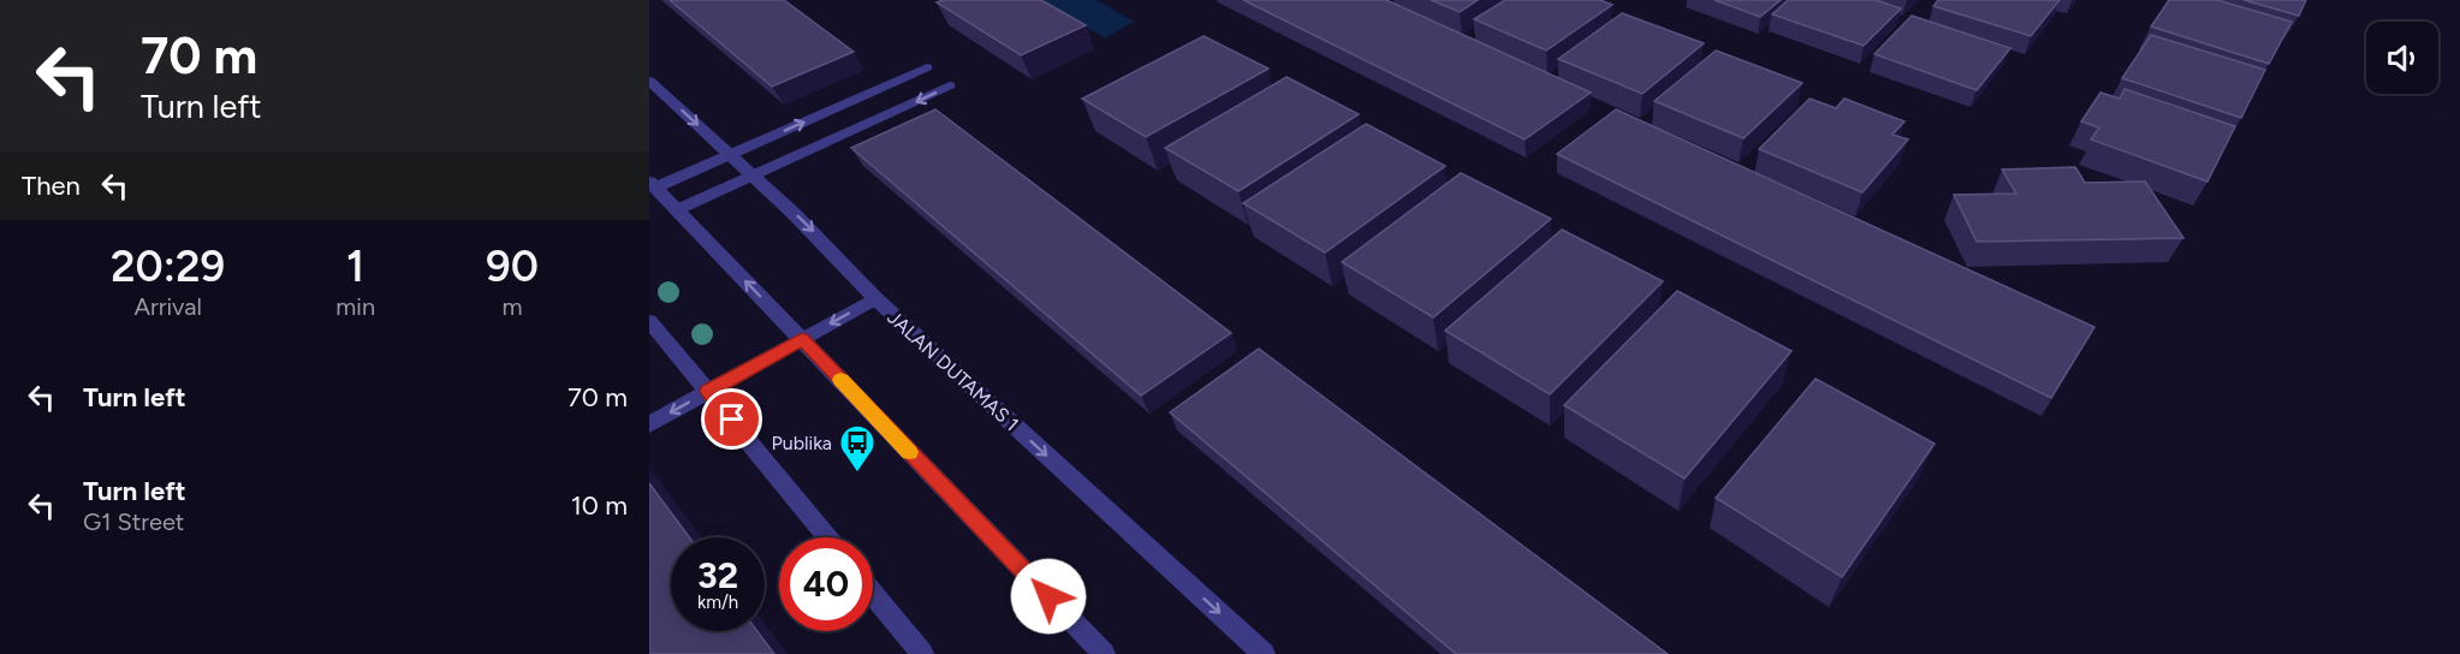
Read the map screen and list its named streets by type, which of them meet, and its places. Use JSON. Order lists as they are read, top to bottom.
{
  "streets": {
    "street": ["JALAN DUTAMAS 1"]
  },
  "places": {
    "bus stop": ["Publika"]
  },
  "page": {
    "turn": ["70 m", "Turn left"],
    "then": "Then",
    "eta": [
      "20:29",
      "Arrival",
      "1",
      "min",
      "90",
      "m"
    ],
    "list": [
      {
        "name": "Turn left",
        "value": "70 m"
      },
      {
        "name": "Turn left",
        "note": "G1 Street",
        "value": "10 m"
      }
    ],
    "speed": "32 km/h",
    "limit": "40"
  }
}
